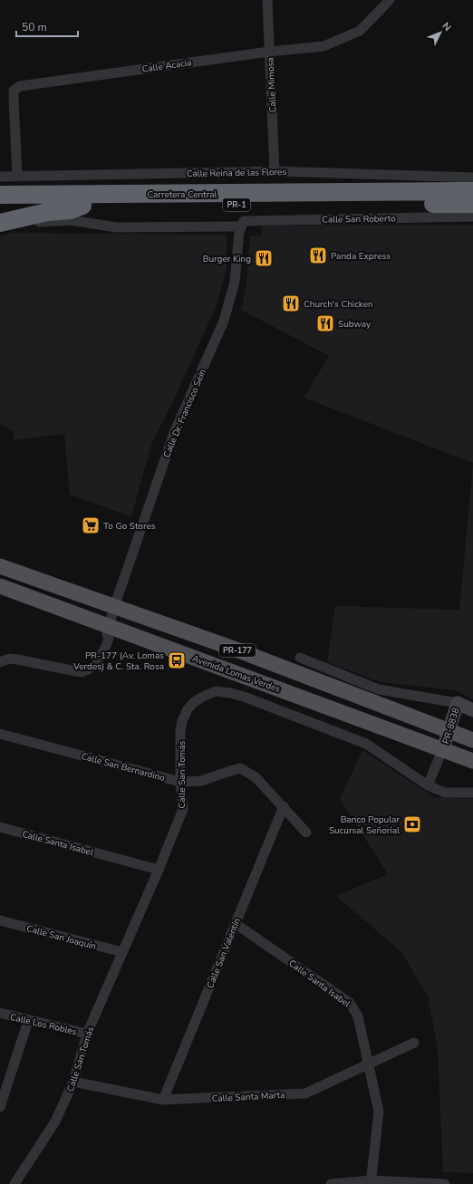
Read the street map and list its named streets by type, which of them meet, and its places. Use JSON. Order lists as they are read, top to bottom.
{
  "streets": {
    "highway": ["Carretera Central", "PR-1"],
    "main road": ["PR-177", "Avenida Lomas Verdes"],
    "street": [
      "Calle Acacia",
      "Calle Mimosa",
      "Calle Reina de las Flores",
      "Calle San Roberto",
      "Calle Dr. Francisco Seín",
      "PR-8838",
      "Calle San Bernardino",
      "Calle San Tomás",
      "Calle Santa Isabel",
      "Calle San Joaquín",
      "Calle San Valentín",
      "Calle Los Robles",
      "Calle Santa Marta"
    ]
  },
  "crossings": [
    ["Calle Acacia", "Calle Mimosa"],
    ["Calle Acacia", "Calle Reina de las Flores"],
    ["Calle Mimosa", "Calle Reina de las Flores"],
    ["Calle San Roberto", "Calle Dr. Francisco Seín"],
    ["Calle Dr. Francisco Seín", "PR-177"],
    ["Calle Dr. Francisco Seín", "Avenida Lomas Verdes"],
    ["PR-177", "PR-8838"],
    ["Avenida Lomas Verdes", "PR-8838"],
    ["Calle San Bernardino", "Calle San Tomás"],
    ["Calle San Bernardino", "Calle San Valentín"],
    ["Calle San Tomás", "Calle Santa Isabel"],
    ["Calle San Tomás", "Calle San Joaquín"],
    ["Calle San Tomás", "Calle Los Robles"],
    ["Calle San Tomás", "Calle Santa Marta"],
    ["Calle Santa Isabel", "Calle San Valentín"],
    ["Calle Santa Isabel", "Calle Santa Marta"],
    ["Calle San Valentín", "Calle Santa Marta"]
  ],
  "places": {
    "restaurant": [
      "Panda Express",
      "Burger King",
      "Church's Chicken",
      "Subway"
    ],
    "supermarket": ["To Go Stores"],
    "bus stop": ["PR-177 (Av. Lomas Verdes) & C. Sta. Rosa"],
    "bank": ["Banco Popular Sucursal Señorial"]
  },
  "scale_bar": "50 m",
  "north": "top right"
}
